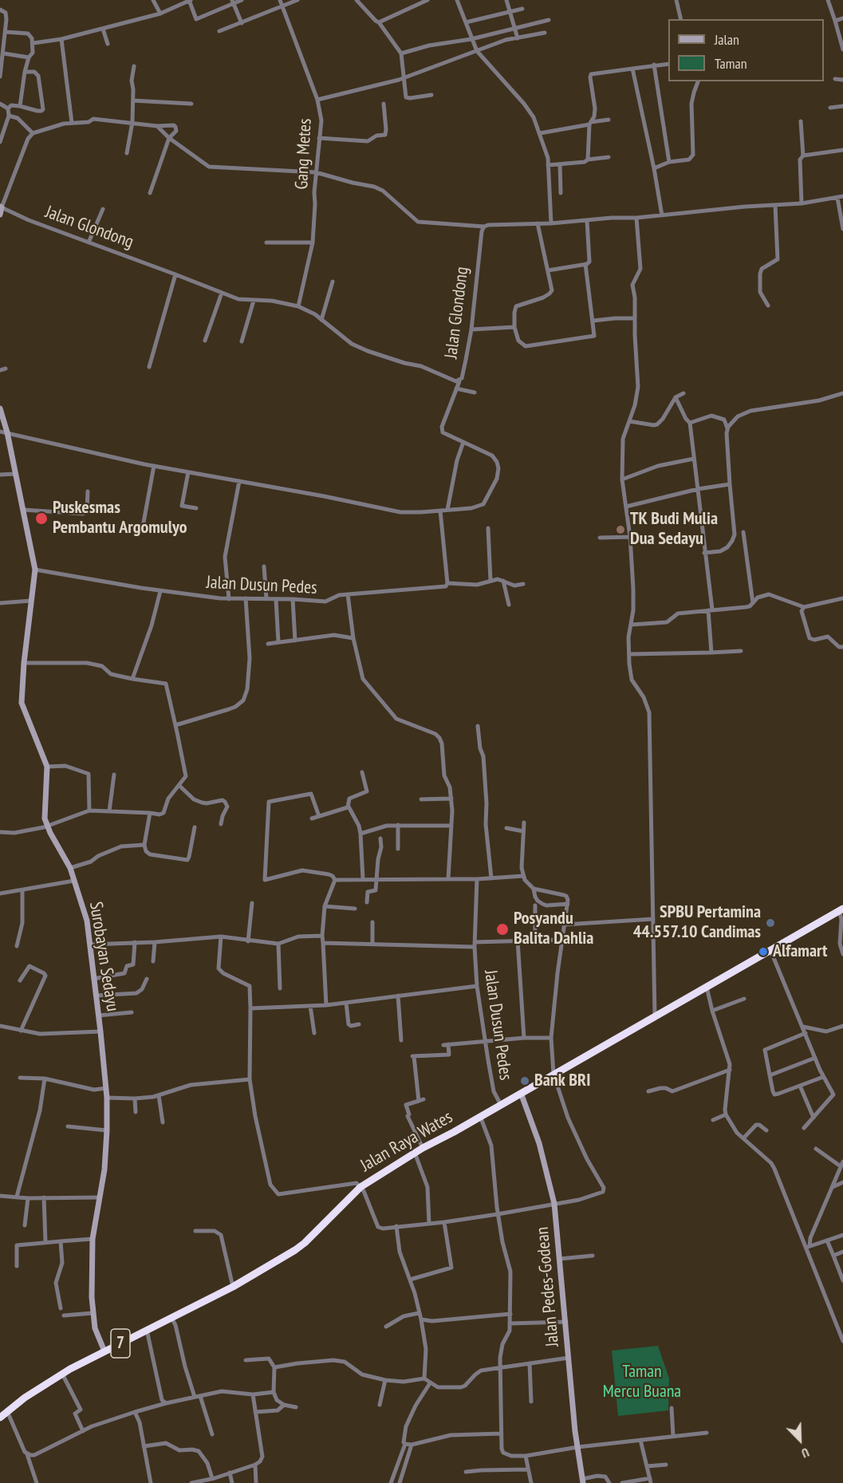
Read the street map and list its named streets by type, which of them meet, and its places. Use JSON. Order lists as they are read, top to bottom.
{
  "streets": {
    "highway": ["Jalan Raya Wates", "7"],
    "main road": ["Surobayan Sedayu", "Jalan Pedes-Godean"],
    "street": ["Gang Metes", "Jalan Glondong", "Jalan Dusun Pedes"]
  },
  "crossings": [
    ["Gang Metes", "Jalan Glondong"],
    ["Jalan Dusun Pedes", "Surobayan Sedayu"],
    ["Jalan Dusun Pedes", "Jalan Raya Wates"],
    ["Surobayan Sedayu", "Jalan Raya Wates"],
    ["Jalan Raya Wates", "Jalan Pedes-Godean"]
  ],
  "parks": ["Taman Mercu Buana"],
  "places": [
    "Puskesmas Pembantu Argomulyo",
    "TK Budi Mulia Dua Sedayu",
    "SPBU Pertamina 44.557.10 Candimas",
    "Posyandu Balita Dahlia",
    "Alfamart",
    "Bank BRI"
  ],
  "legend": ["Jalan", "Taman"],
  "north": "bottom right"
}
